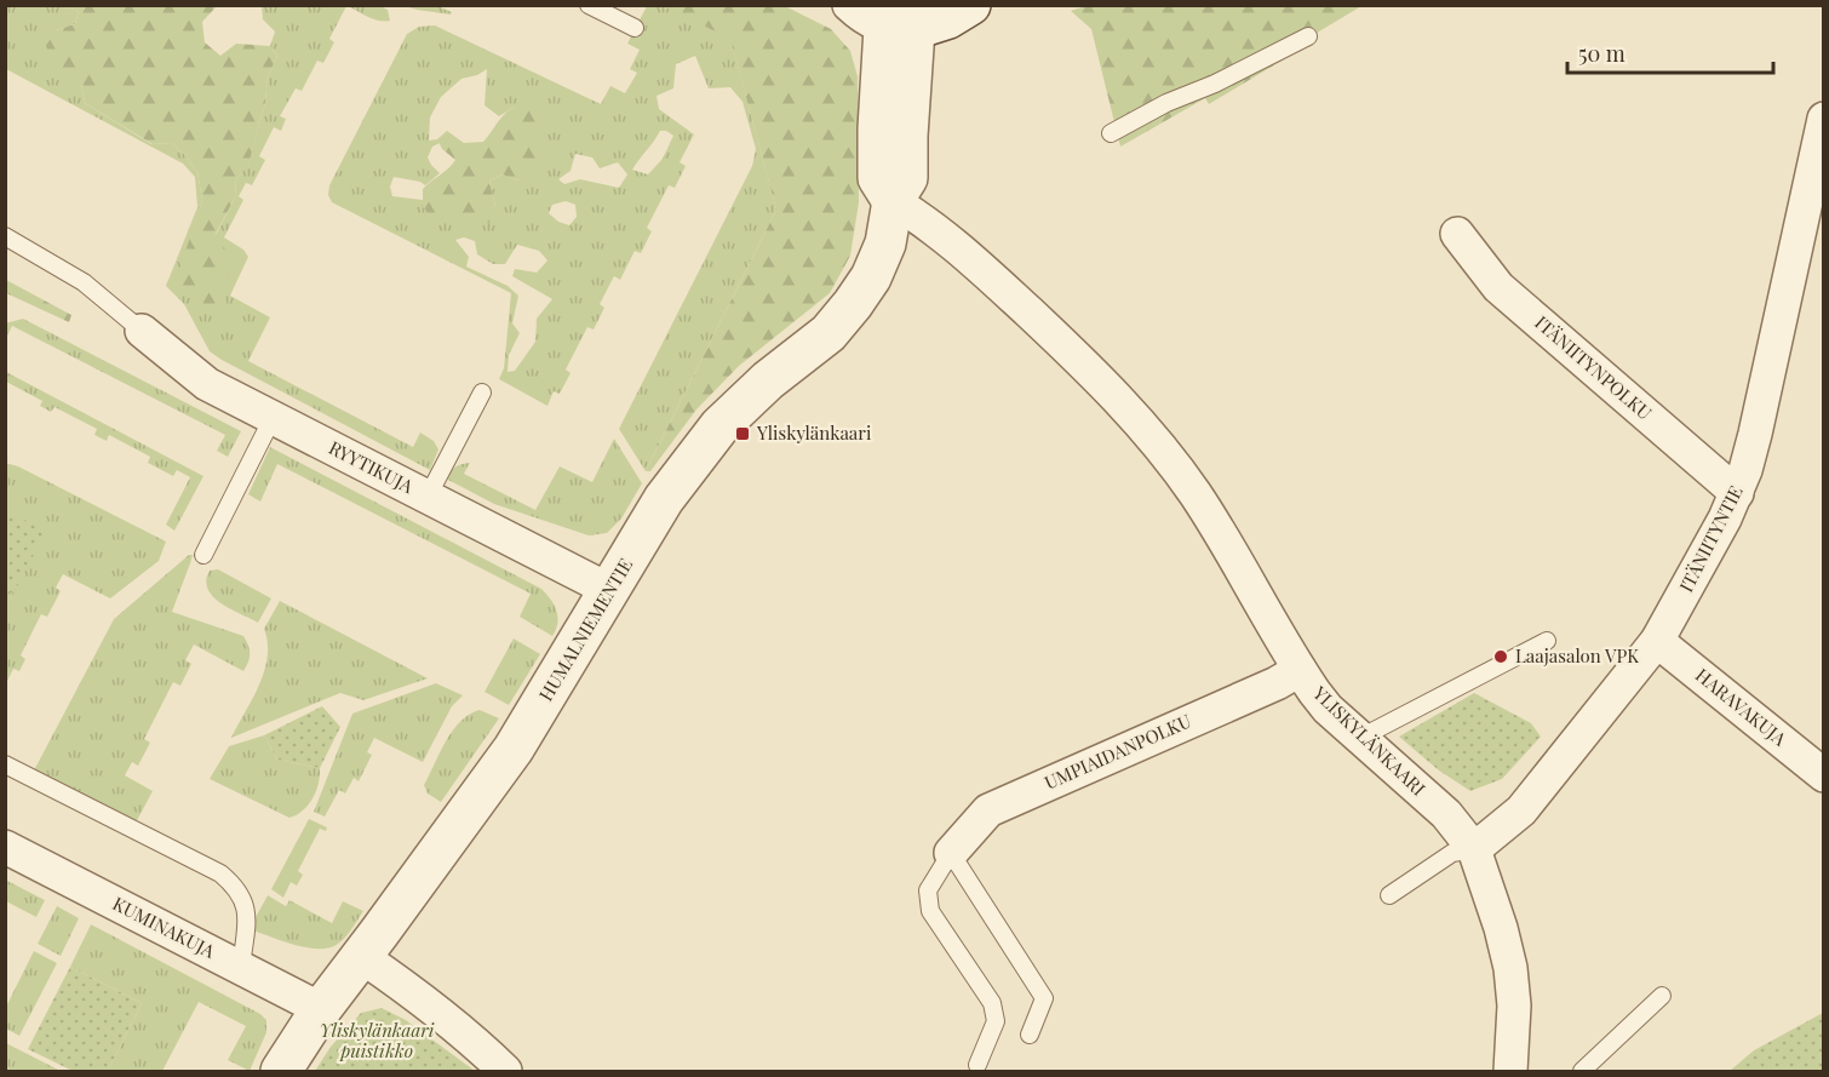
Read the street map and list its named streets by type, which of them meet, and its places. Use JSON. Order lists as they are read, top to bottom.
{
  "streets": {
    "street": [
      "ITÄNIITYNPOLKU",
      "RYYTIKUJA",
      "ITÄNIITYNTIE",
      "HUMALNIEMENTIE",
      "HARAVAKUJA",
      "YLISKYLÄNKAARI",
      "UMPIAIDANPOLKU",
      "KUMINAKUJA"
    ]
  },
  "crossings": [
    ["ITÄNIITYNPOLKU", "ITÄNIITYNTIE"],
    ["RYYTIKUJA", "HUMALNIEMENTIE"],
    ["ITÄNIITYNTIE", "HARAVAKUJA"],
    ["ITÄNIITYNTIE", "YLISKYLÄNKAARI"],
    ["HUMALNIEMENTIE", "YLISKYLÄNKAARI"],
    ["HUMALNIEMENTIE", "KUMINAKUJA"],
    ["YLISKYLÄNKAARI", "UMPIAIDANPOLKU"]
  ],
  "parks": ["Yliskylänkaari puistikko"],
  "places": {
    "transit": ["Yliskylänkaari"],
    "other": ["Laajasalon VPK"]
  },
  "scale_bar": "50 m"
}
